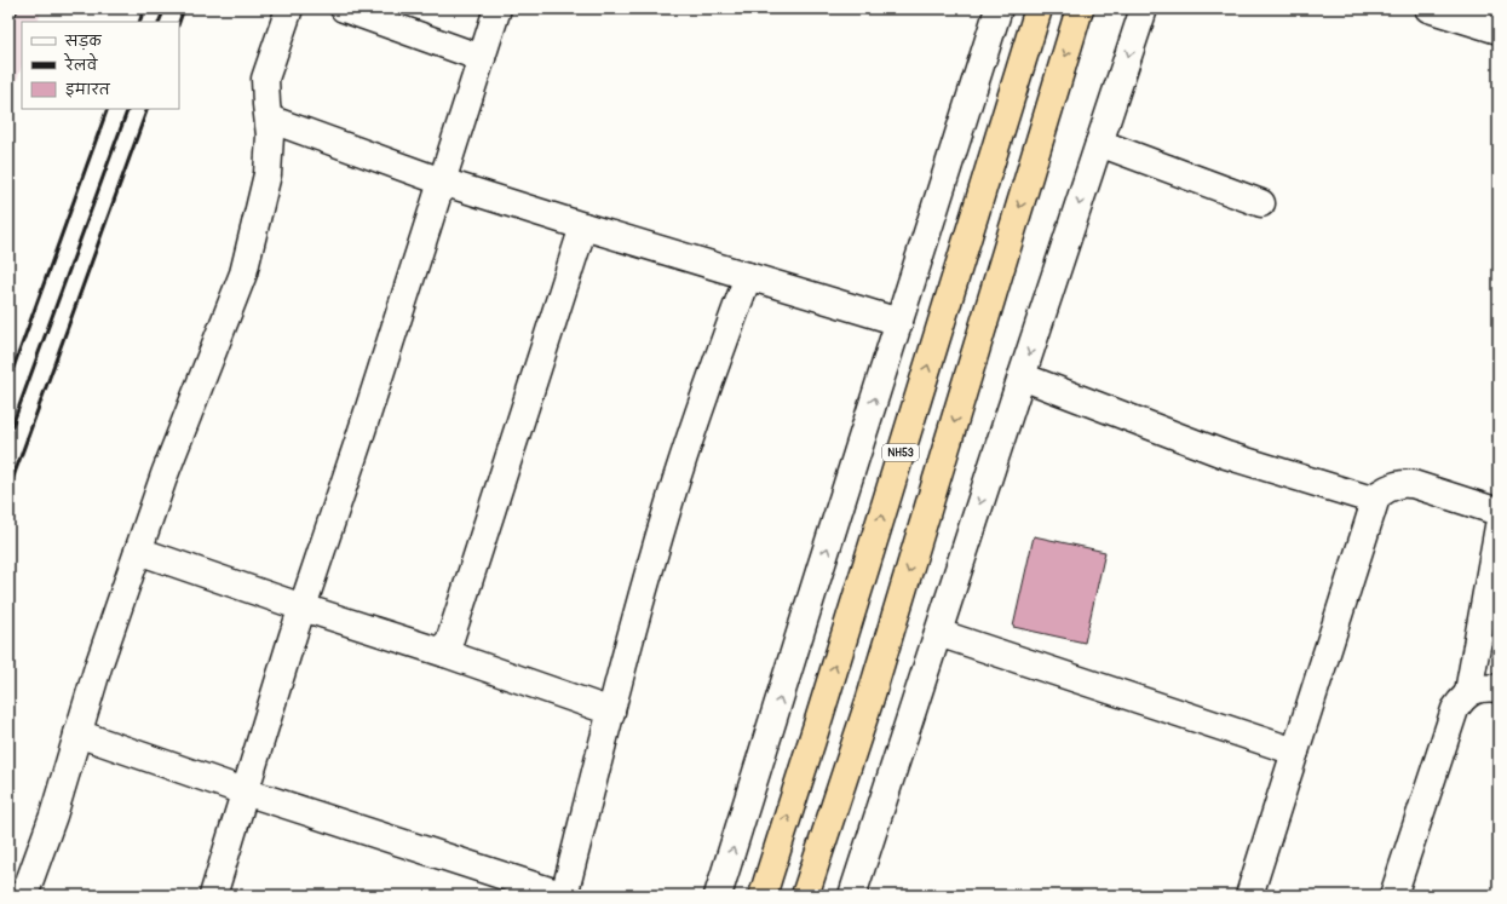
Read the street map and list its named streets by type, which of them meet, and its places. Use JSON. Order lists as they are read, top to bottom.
{
  "streets": {
    "highway": ["NH53"]
  },
  "legend": ["सड़क", "रेलवे", "इमारत"]
}
